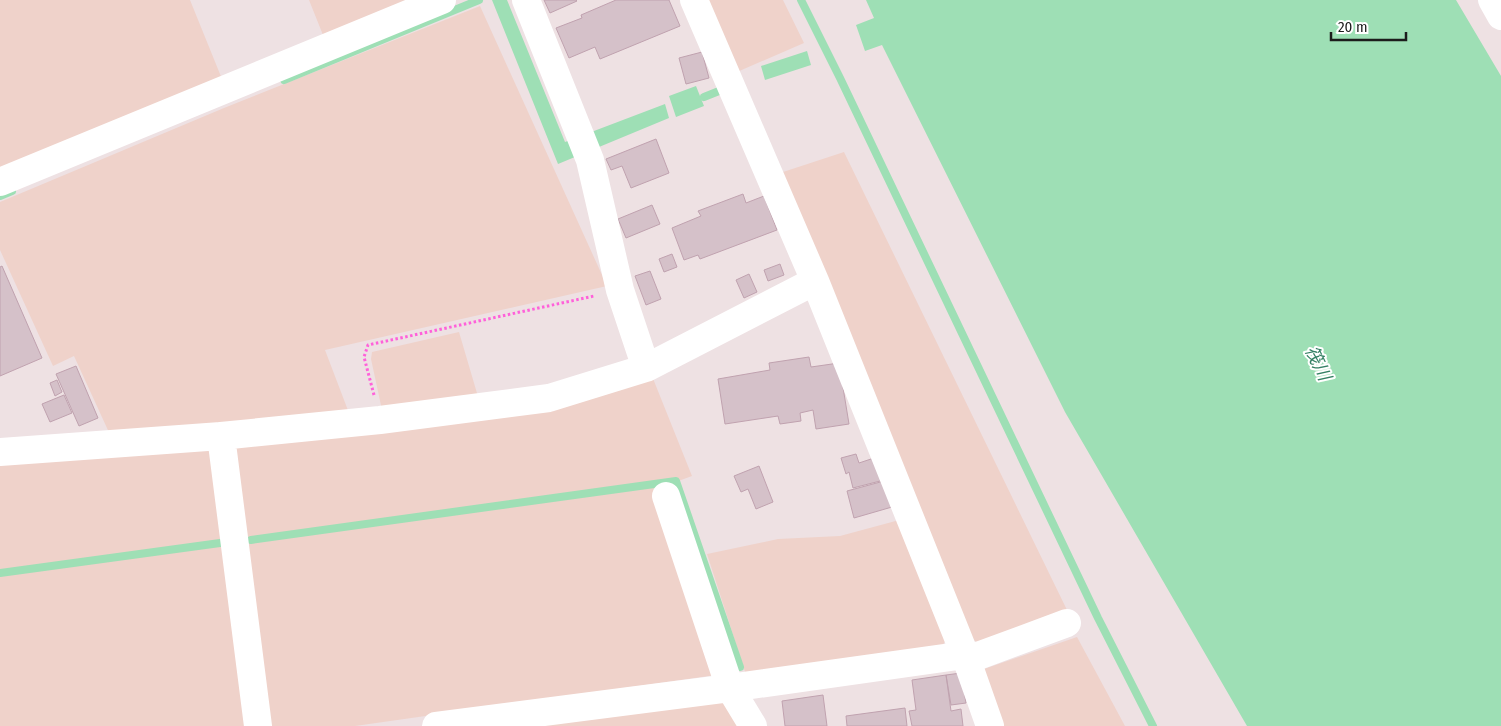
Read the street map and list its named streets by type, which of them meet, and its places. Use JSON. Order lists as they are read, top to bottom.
{
  "water": ["筏川"],
  "scale_bar": "20 m"
}
